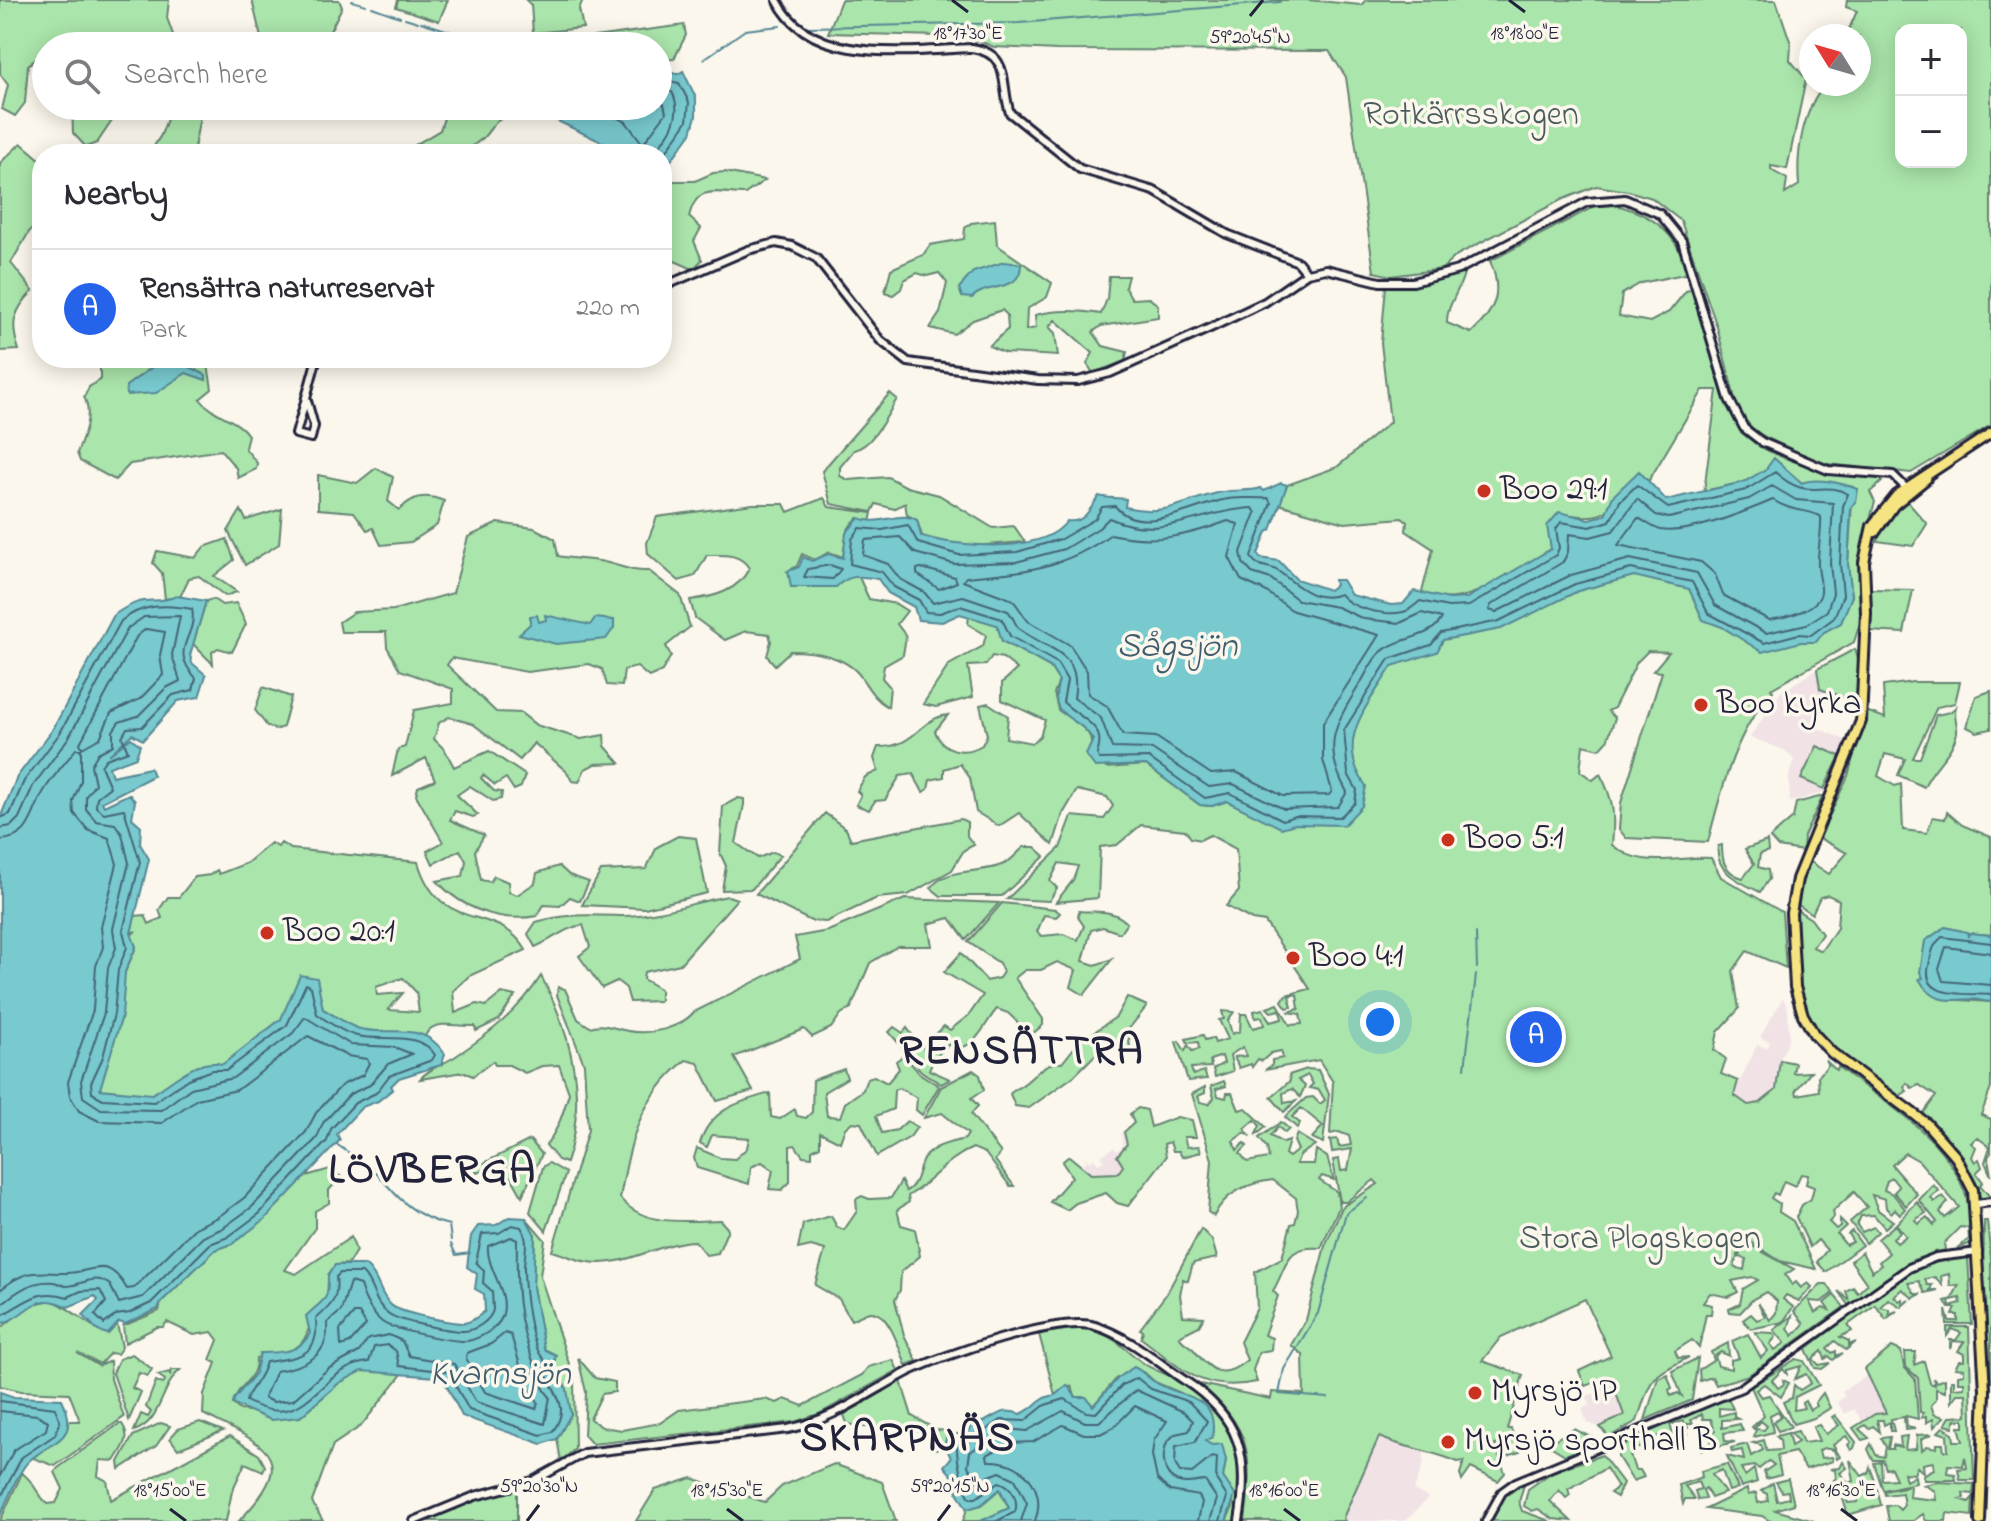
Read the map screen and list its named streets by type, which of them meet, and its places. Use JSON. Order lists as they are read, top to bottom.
{
  "districts": ["RENSÄTTRA", "LÖVBERGA", "SKARPNÄS"],
  "water": ["Sågsjön", "Kvarnsjön"],
  "parks": ["Rotkärrsskogen", "Stora Plogskogen"],
  "places": [
    "Boo 29:1",
    "Boo kyrka",
    "Boo 5:1",
    "Boo 20:1",
    "Boo 4:1",
    "Myrsjö IP",
    "Myrsjö sporthall B"
  ],
  "north": "top left",
  "page": {
    "map_buttons": ["+", "−"],
    "search": "Search here",
    "heading": "Nearby",
    "list": [
      {
        "mark": "A",
        "name": "Rensättra naturreservat",
        "note": "Park",
        "value": "220 m"
      }
    ],
    "pins": "A"
  },
  "coordinates": [
    "18°17'30\"E",
    "18°18'00\"E",
    "59°20'45\"N",
    "59°20'30\"N",
    "59°20'15\"N",
    "18°15'00\"E",
    "18°15'30\"E",
    "18°16'00\"E",
    "18°16'30\"E"
  ]
}
